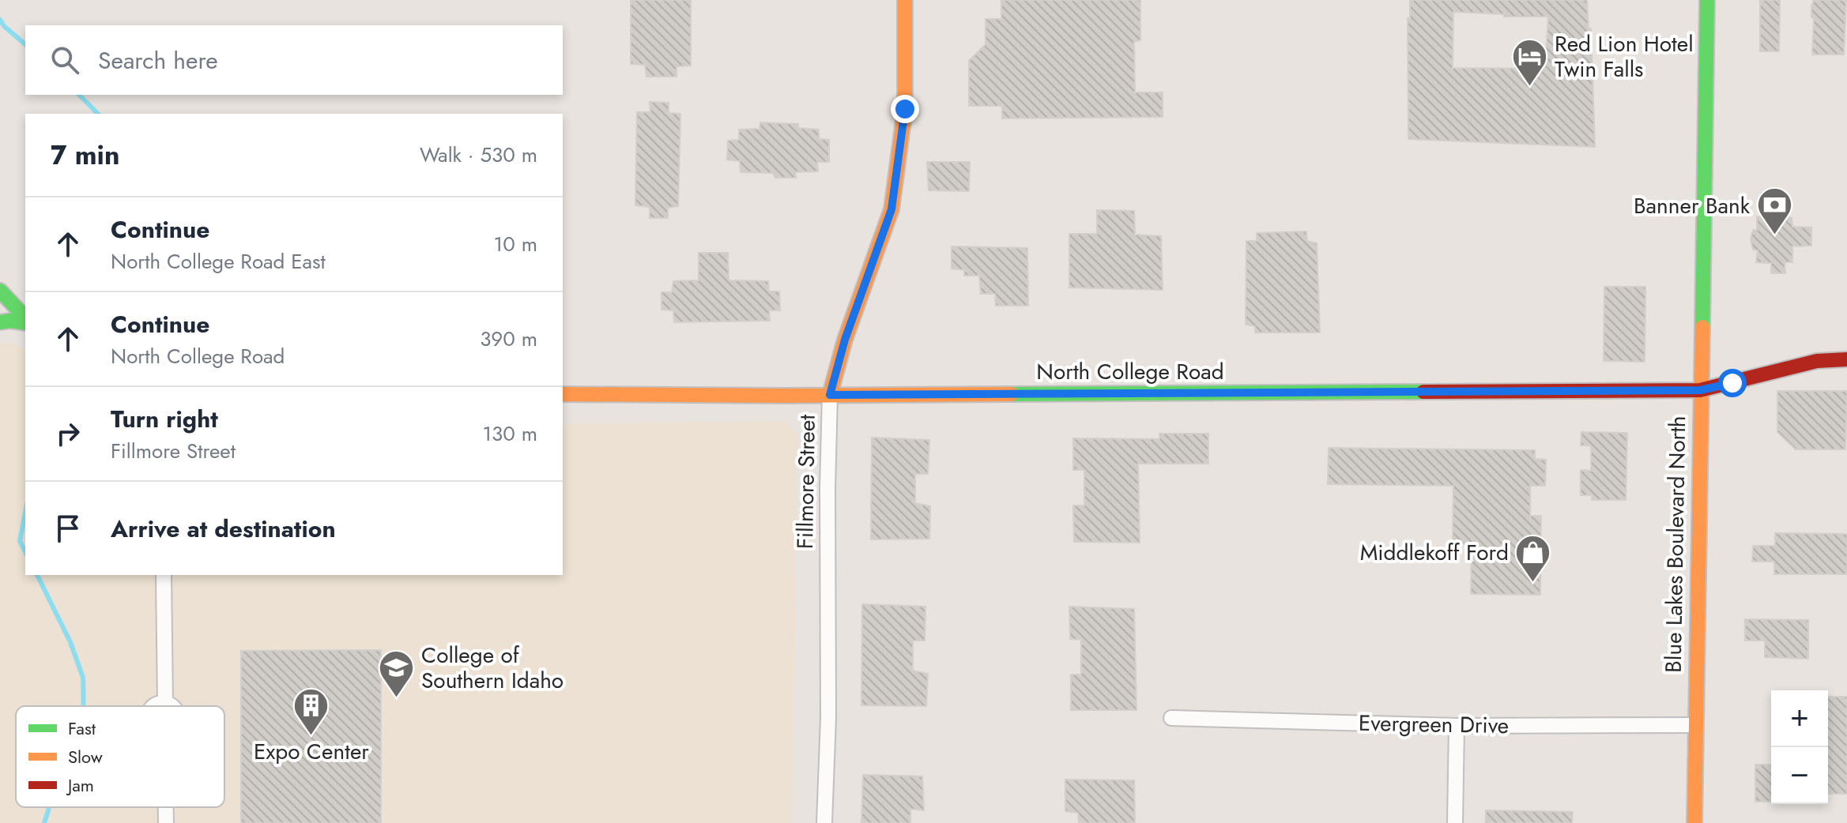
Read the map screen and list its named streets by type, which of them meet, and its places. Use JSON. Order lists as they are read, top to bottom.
{
  "streets": {
    "main road": ["North College Road", "Fillmore Street", "Blue Lakes Boulevard North"],
    "street": ["Evergreen Drive"]
  },
  "crossings": [
    ["North College Road", "Fillmore Street"],
    ["North College Road", "Blue Lakes Boulevard North"],
    ["Blue Lakes Boulevard North", "Evergreen Drive"]
  ],
  "places": {
    "hotel": ["Red Lion Hotel Twin Falls"],
    "bank": ["Banner Bank"],
    "shop": ["Middlekoff Ford"],
    "school or university": ["College of Southern Idaho"],
    "building": ["Expo Center"]
  },
  "legend": ["Fast", "Slow", "Jam"],
  "page": {
    "search": "Search here",
    "heading": ["7 min", "Walk · 530 m"],
    "list": [
      ["Continue", "North College Road East", "10 m"],
      ["Continue", "North College Road", "390 m"],
      ["Turn right", "Fillmore Street", "130 m"],
      "Arrive at destination"
    ],
    "map_buttons": ["+", "−"]
  }
}
